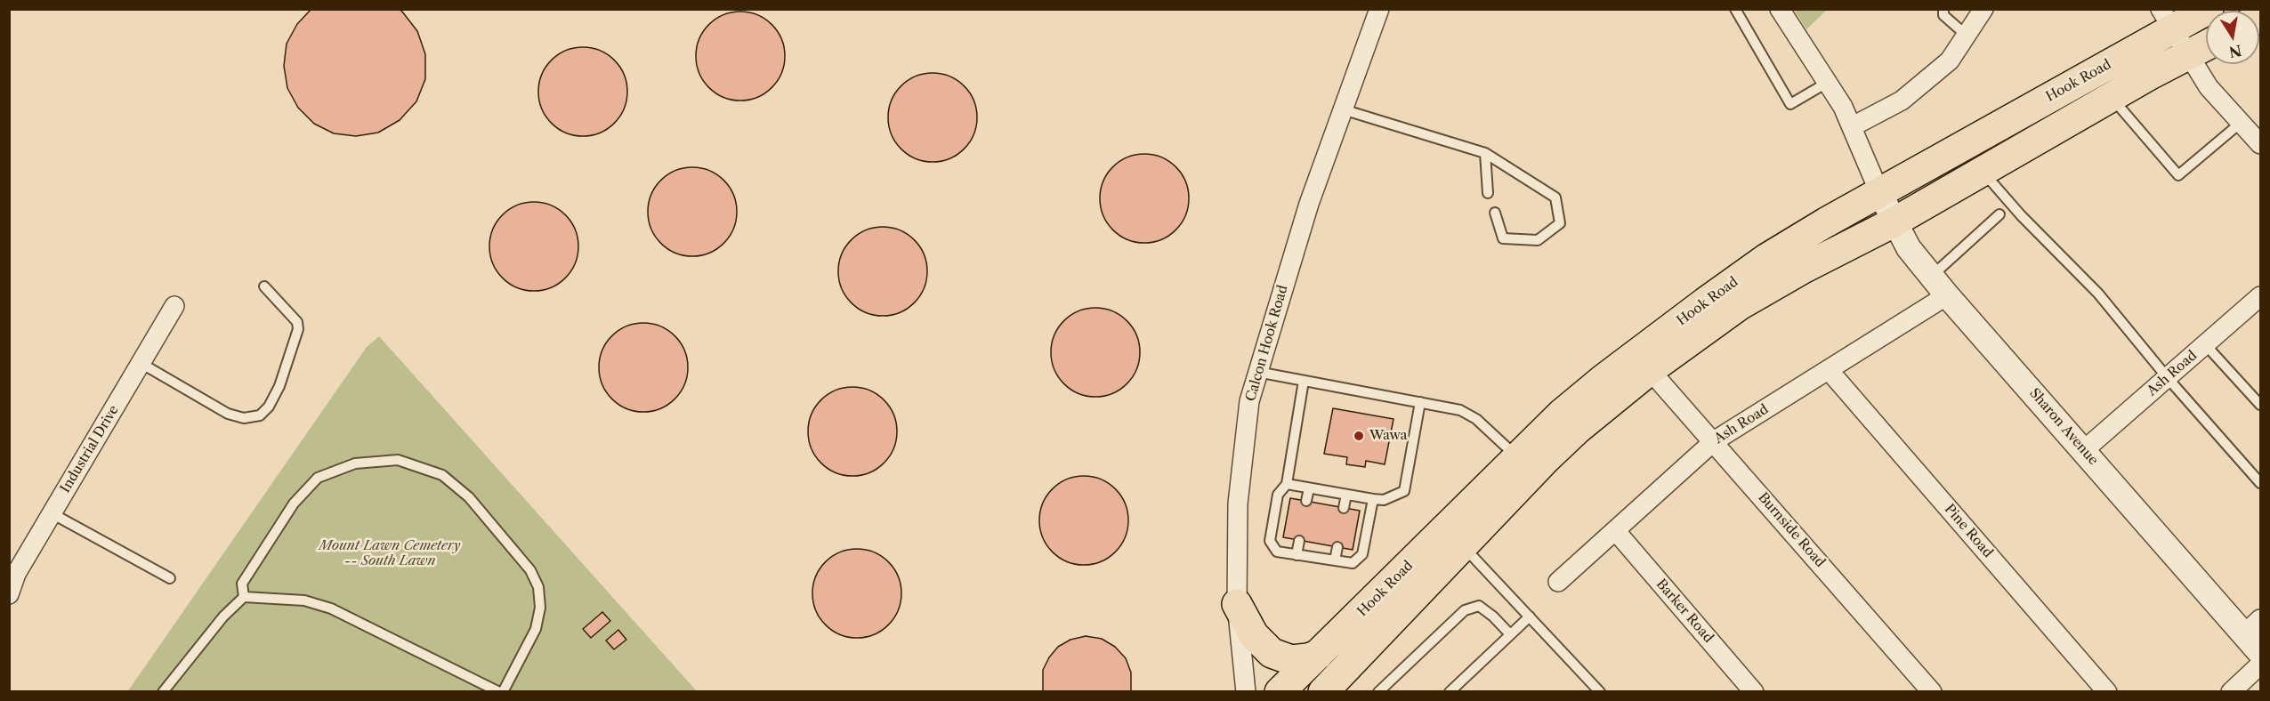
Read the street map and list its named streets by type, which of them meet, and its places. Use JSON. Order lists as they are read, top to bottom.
{
  "streets": {
    "main road": ["Hook Road"],
    "street": [
      "Calcon Hook Road",
      "Ash Road",
      "Sharon Avenue",
      "Industrial Drive",
      "Burnside Road",
      "Pine Road",
      "Barker Road"
    ]
  },
  "crossings": [
    ["Hook Road", "Sharon Avenue"],
    ["Hook Road", "Burnside Road"],
    ["Ash Road", "Sharon Avenue"],
    ["Ash Road", "Burnside Road"],
    ["Ash Road", "Pine Road"],
    ["Ash Road", "Barker Road"]
  ],
  "parks": ["Mount Lawn Cemetery -- South Lawn"],
  "places": ["Wawa"],
  "north": "bottom"
}
